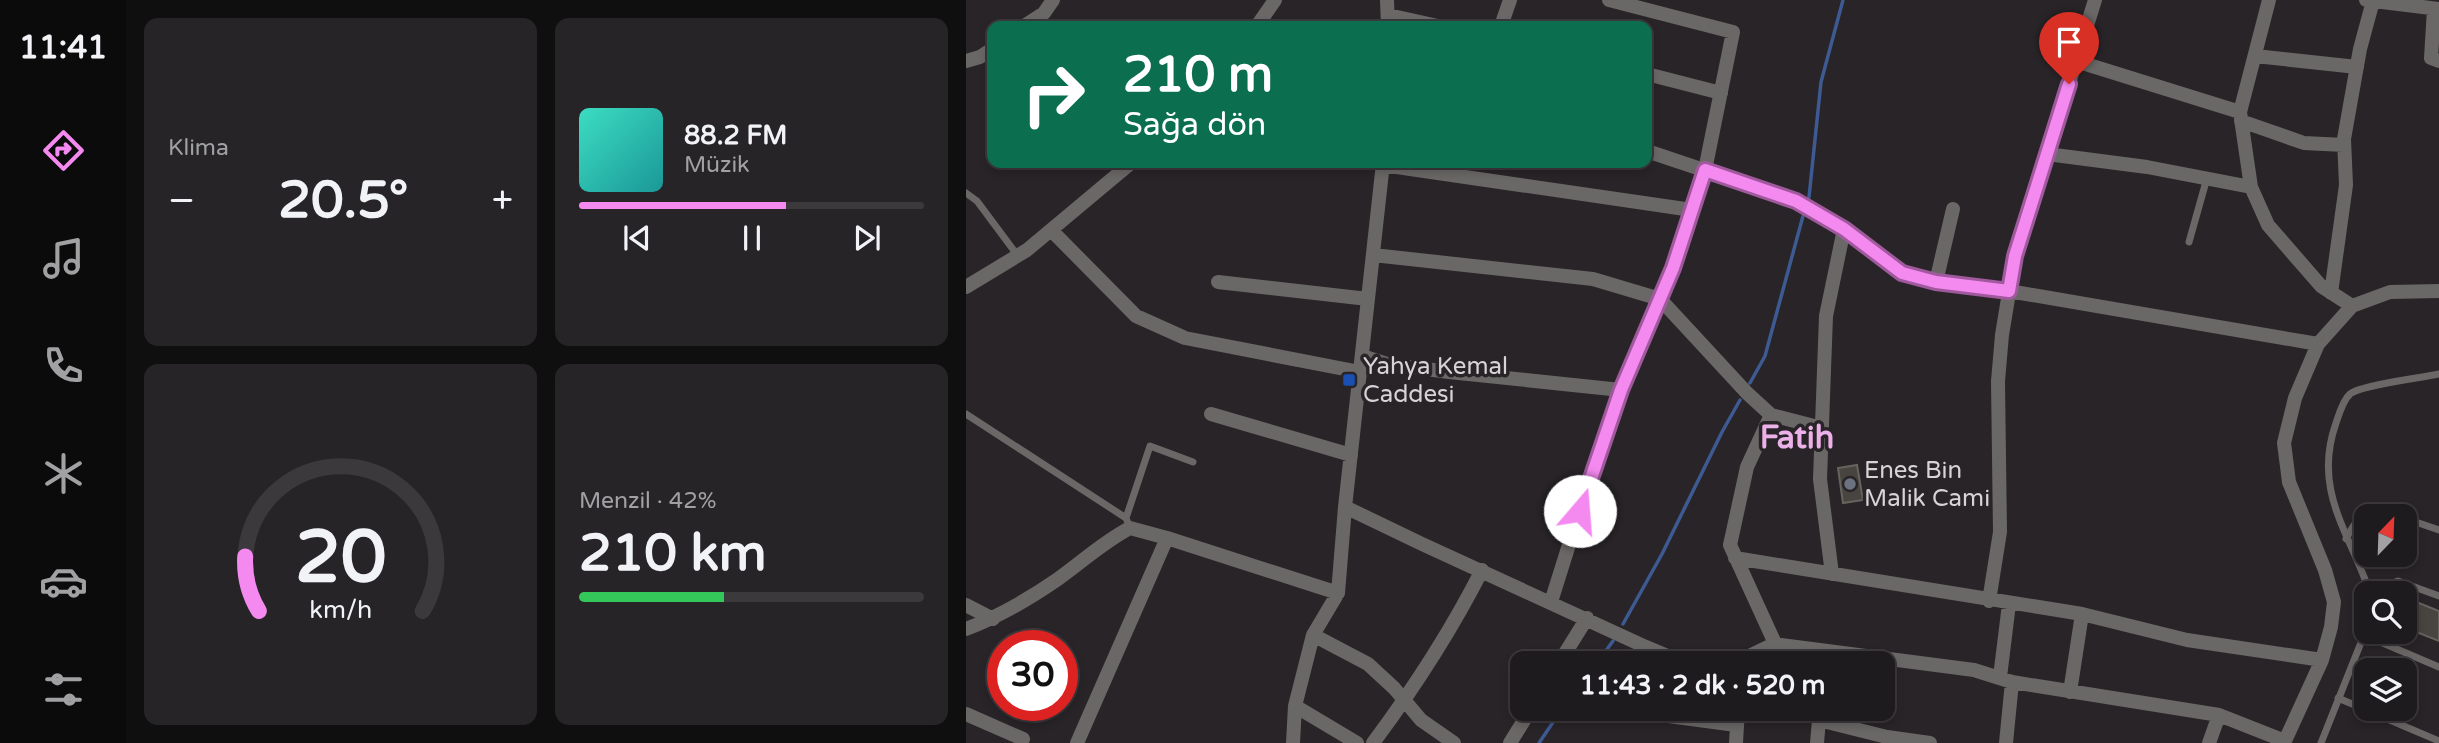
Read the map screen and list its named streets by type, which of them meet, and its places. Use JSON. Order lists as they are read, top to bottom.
{
  "districts": ["Fatih"],
  "places": {
    "transit": ["Yahya Kemal Caddesi"],
    "other": ["Enes Bin Malik Cami"]
  },
  "north": "top right",
  "page": {
    "tabs": "11:41",
    "tile": [
      "Klima",
      ["Menzil · 42%", "210 km"]
    ],
    "turn": ["210 m", "Sağa dön"],
    "song": ["88.2 FM", "Müzik"],
    "heat": ["−", "20.5°", "+"],
    "limit": "30",
    "trip": "11:43 · 2 dk · 520 m",
    "gauge": ["20", "km/h"]
  }
}
